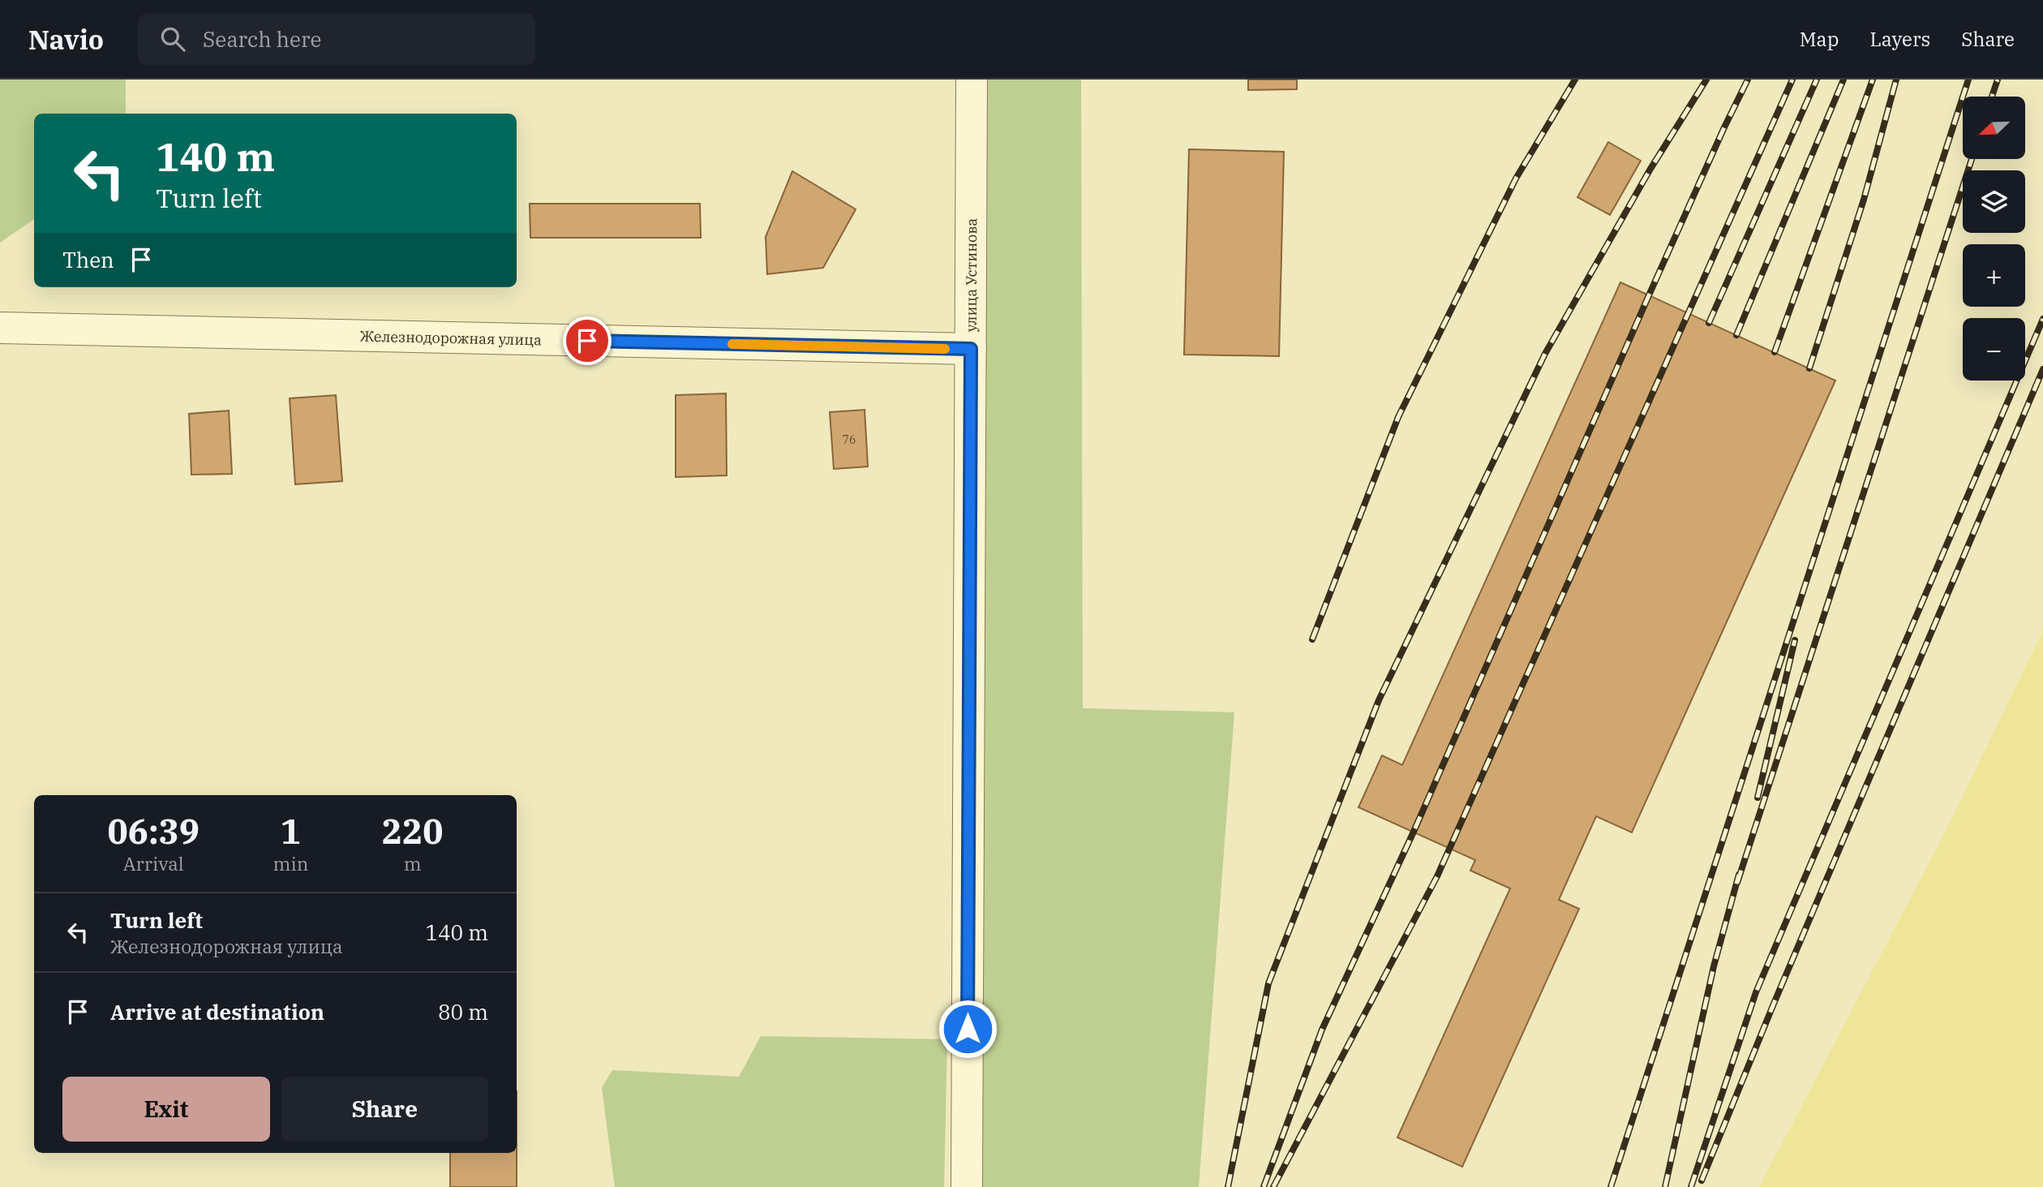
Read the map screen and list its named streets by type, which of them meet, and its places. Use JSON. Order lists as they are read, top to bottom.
{
  "streets": {
    "street": ["улица Устинова", "Железнодорожная улица"]
  },
  "crossings": [
    ["улица Устинова", "Железнодорожная улица"]
  ],
  "house_numbers": ["76"],
  "north": "bottom left",
  "page": {
    "header": "Navio",
    "search": "Search here",
    "nav": ["Map", "Layers", "Share"],
    "map_buttons": ["+", "−"],
    "turn": ["140 m", "Turn left"],
    "then": "Then",
    "eta": [
      "06:39",
      "Arrival",
      "1",
      "min",
      "220",
      "m"
    ],
    "list": [
      {
        "name": "Turn left",
        "note": "Железнодорожная улица",
        "value": "140 m"
      },
      {
        "name": "Arrive at destination",
        "value": "80 m"
      }
    ],
    "buttons": ["Exit", "Share"]
  }
}
